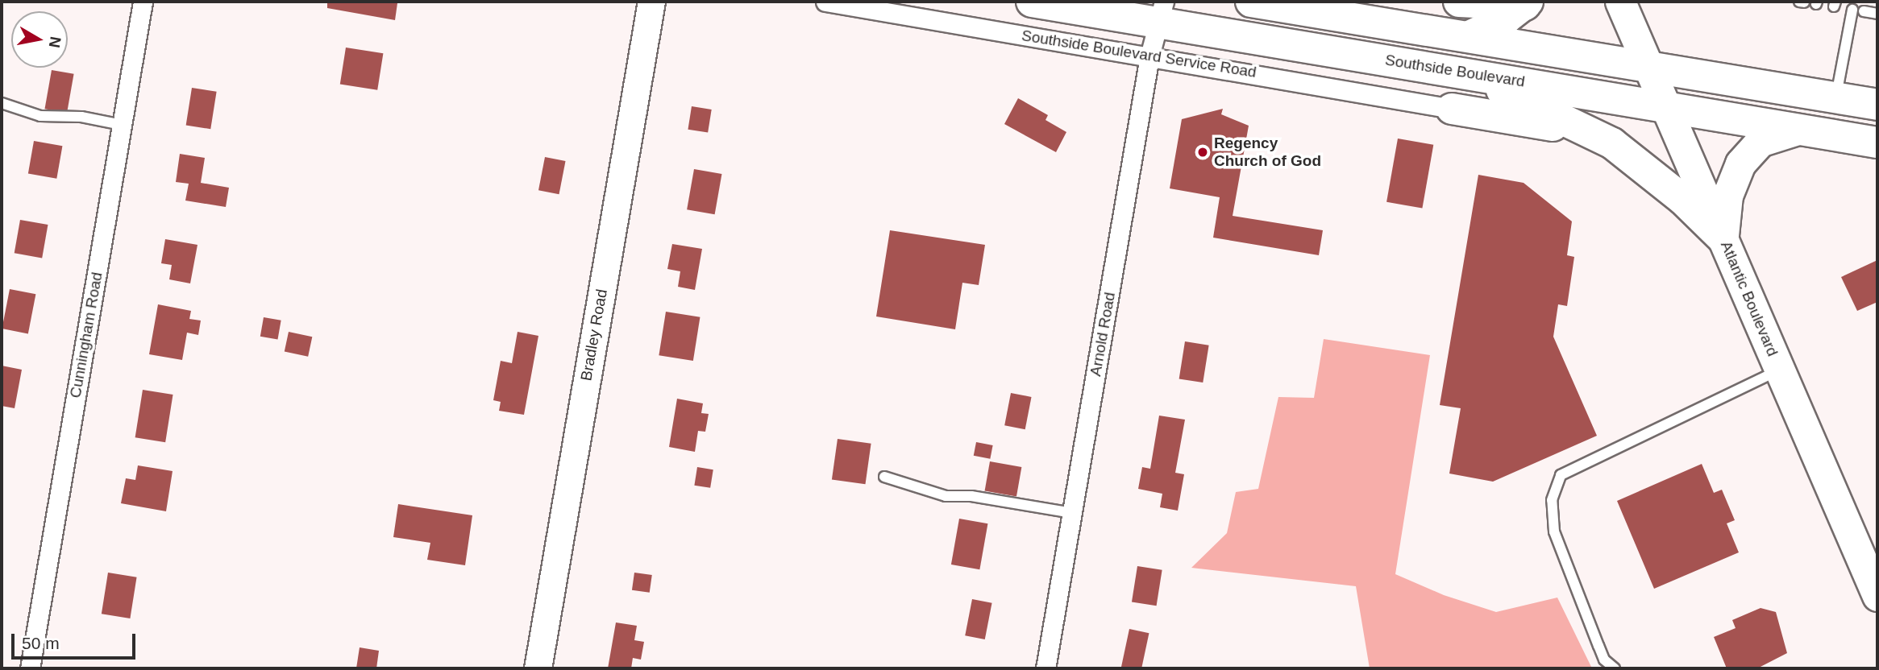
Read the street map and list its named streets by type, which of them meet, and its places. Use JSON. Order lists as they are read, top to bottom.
{
  "streets": {
    "highway": ["Southside Boulevard"],
    "main road": ["Atlantic Boulevard"],
    "street": [
      "Southside Boulevard Service Road",
      "Arnold Road",
      "Cunningham Road",
      "Bradley Road"
    ]
  },
  "crossings": [
    ["Southside Boulevard Service Road", "Arnold Road"],
    ["Southside Boulevard", "Atlantic Boulevard"],
    ["Southside Boulevard", "Arnold Road"]
  ],
  "places": ["Regency Church of God"],
  "scale_bar": "50 m",
  "north": "right"
}
